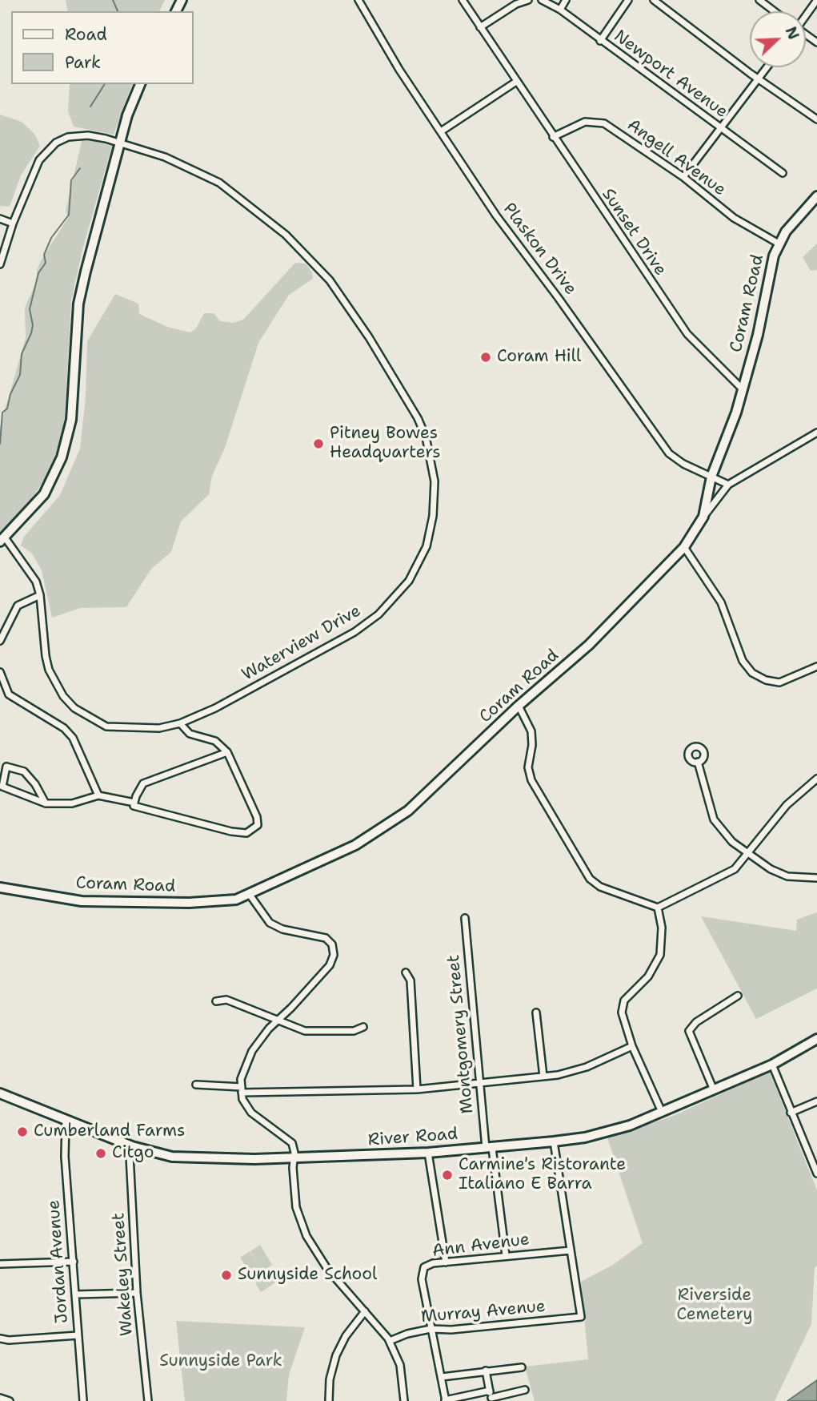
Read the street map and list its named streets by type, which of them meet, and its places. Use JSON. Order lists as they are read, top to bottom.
{
  "streets": {
    "main road": ["Coram Road", "River Road"],
    "street": [
      "Newport Avenue",
      "Angell Avenue",
      "Sunset Drive",
      "Plaskon Drive",
      "Waterview Drive",
      "Montgomery Street",
      "Ann Avenue",
      "Jordan Avenue",
      "Wakeley Street",
      "Murray Avenue"
    ]
  },
  "crossings": [
    ["Angell Avenue", "Sunset Drive"],
    ["Angell Avenue", "Coram Road"],
    ["Sunset Drive", "Coram Road"],
    ["Plaskon Drive", "Coram Road"],
    ["Montgomery Street", "River Road"],
    ["Montgomery Street", "Ann Avenue"],
    ["River Road", "Jordan Avenue"],
    ["River Road", "Wakeley Street"],
    ["Ann Avenue", "Murray Avenue"]
  ],
  "parks": ["Riverside Cemetery", "Sunnyside Park"],
  "places": [
    "Coram Hill",
    "Pitney Bowes Headquarters",
    "Cumberland Farms",
    "Citgo",
    "Carmine's Ristorante Italiano E Barra",
    "Sunnyside School"
  ],
  "legend": ["Road", "Park"],
  "north": "top right"
}
